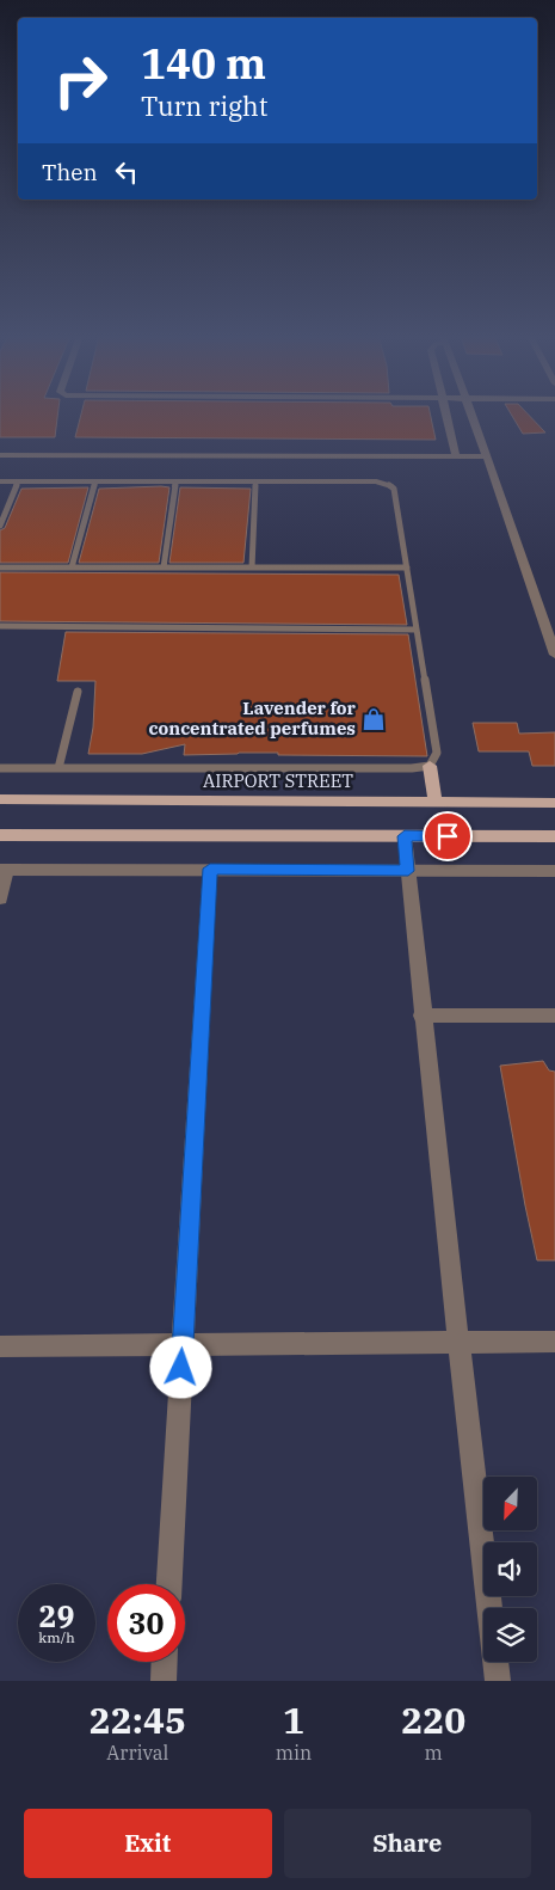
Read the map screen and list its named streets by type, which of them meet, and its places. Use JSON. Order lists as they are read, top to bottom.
{
  "streets": {
    "main road": ["AIRPORT STREET"]
  },
  "places": {
    "shop": ["Lavender for concentrated perfumes"]
  },
  "north": "bottom left",
  "page": {
    "turn": ["140 m", "Turn right"],
    "then": "Then",
    "speed": "29 km/h",
    "limit": "30",
    "eta": [
      "22:45",
      "Arrival",
      "1",
      "min",
      "220",
      "m"
    ],
    "buttons": ["Exit", "Share"]
  }
}
